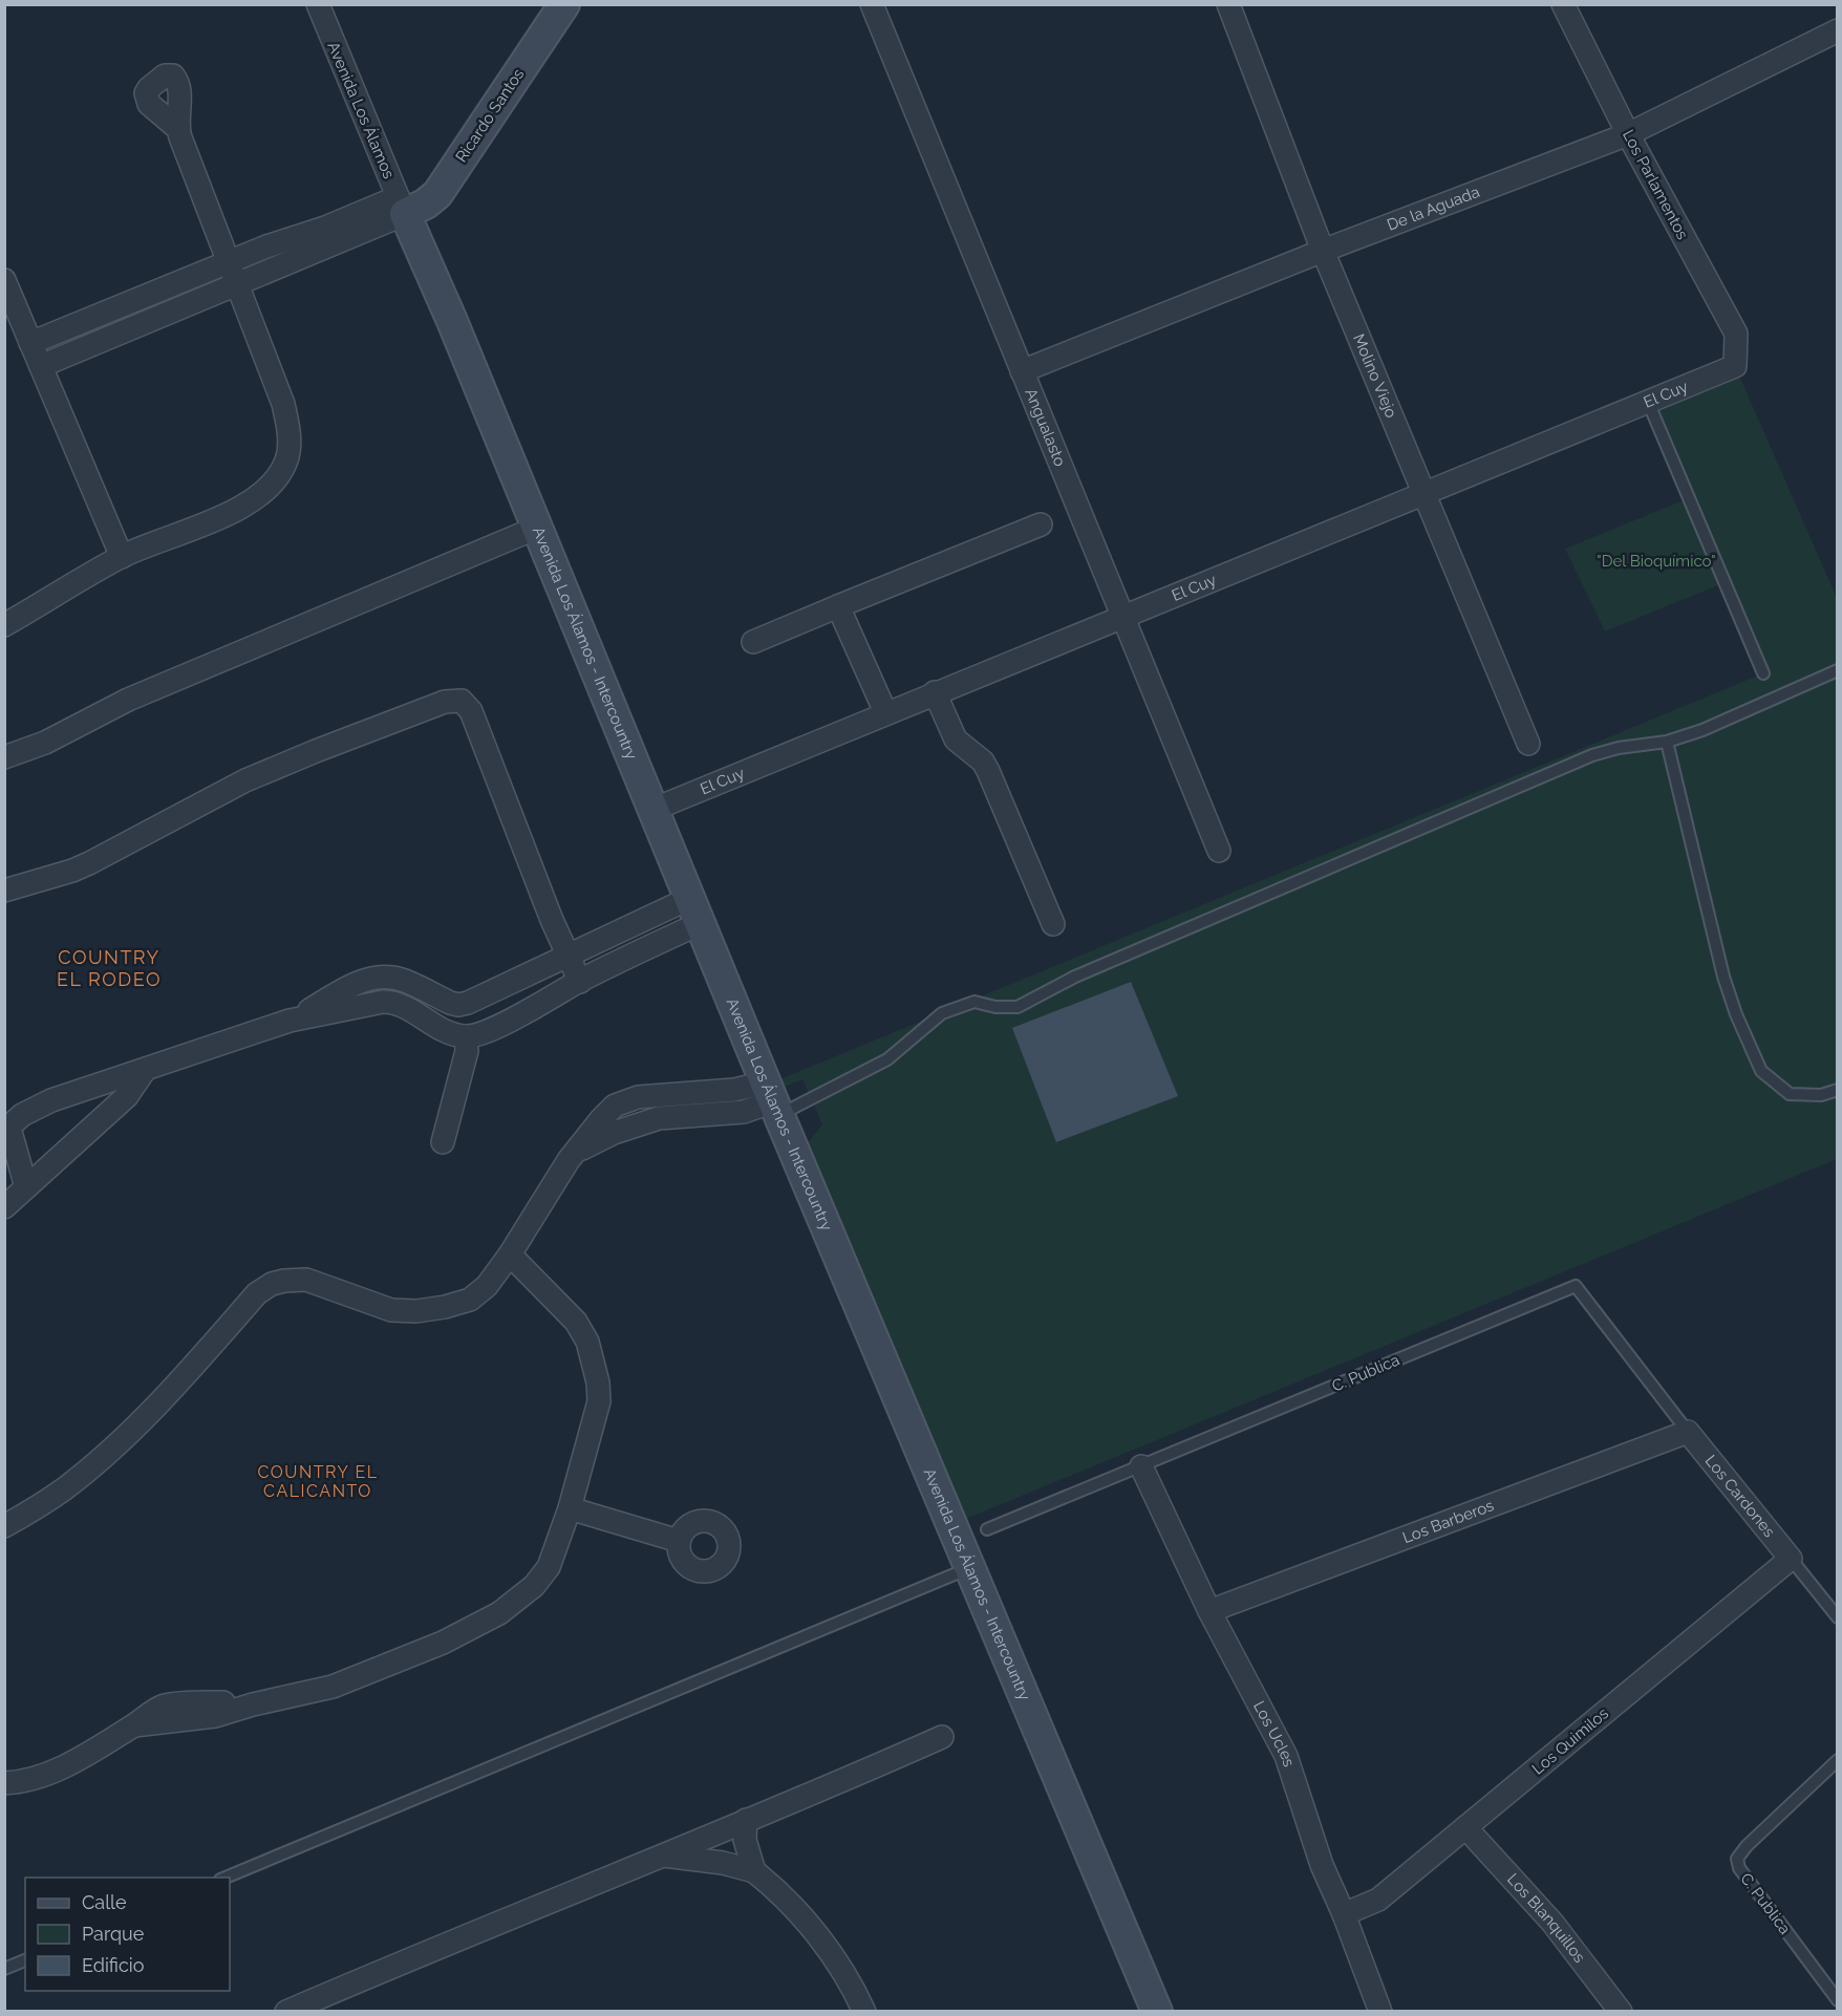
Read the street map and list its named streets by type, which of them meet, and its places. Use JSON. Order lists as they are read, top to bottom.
{
  "streets": {
    "main road": ["Ricardo Santos", "Avenida Los Álamos - Intercountry"],
    "street": [
      "Avenida Los Álamos",
      "Los Parlamentos",
      "De la Aguada",
      "Molino Viejo",
      "El Cuy",
      "Angualasto",
      "Los Cardones",
      "Los Barberos",
      "Los Ucles",
      "Los Quimilos",
      "Los Blanquillos"
    ],
    "lane": ["C. Publica"]
  },
  "crossings": [
    ["Avenida Los Álamos", "Ricardo Santos"],
    ["Avenida Los Álamos", "Avenida Los Álamos - Intercountry"],
    ["Ricardo Santos", "Avenida Los Álamos - Intercountry"],
    ["Los Parlamentos", "De la Aguada"],
    ["Los Parlamentos", "El Cuy"],
    ["De la Aguada", "Molino Viejo"],
    ["De la Aguada", "Angualasto"],
    ["Molino Viejo", "El Cuy"],
    ["El Cuy", "Angualasto"],
    ["El Cuy", "Avenida Los Álamos - Intercountry"],
    ["C. Publica", "Los Cardones"],
    ["C. Publica", "Los Barberos"],
    ["C. Publica", "Los Ucles"],
    ["Los Cardones", "Los Barberos"],
    ["Los Cardones", "Los Quimilos"],
    ["Los Barberos", "Los Ucles"],
    ["Los Ucles", "Los Quimilos"],
    ["Los Quimilos", "Los Blanquillos"]
  ],
  "districts": ["COUNTRY EL RODEO", "COUNTRY EL CALICANTO"],
  "parks": ["\"Del Bioquímico\""],
  "legend": ["Calle", "Parque", "Edificio"]
}
